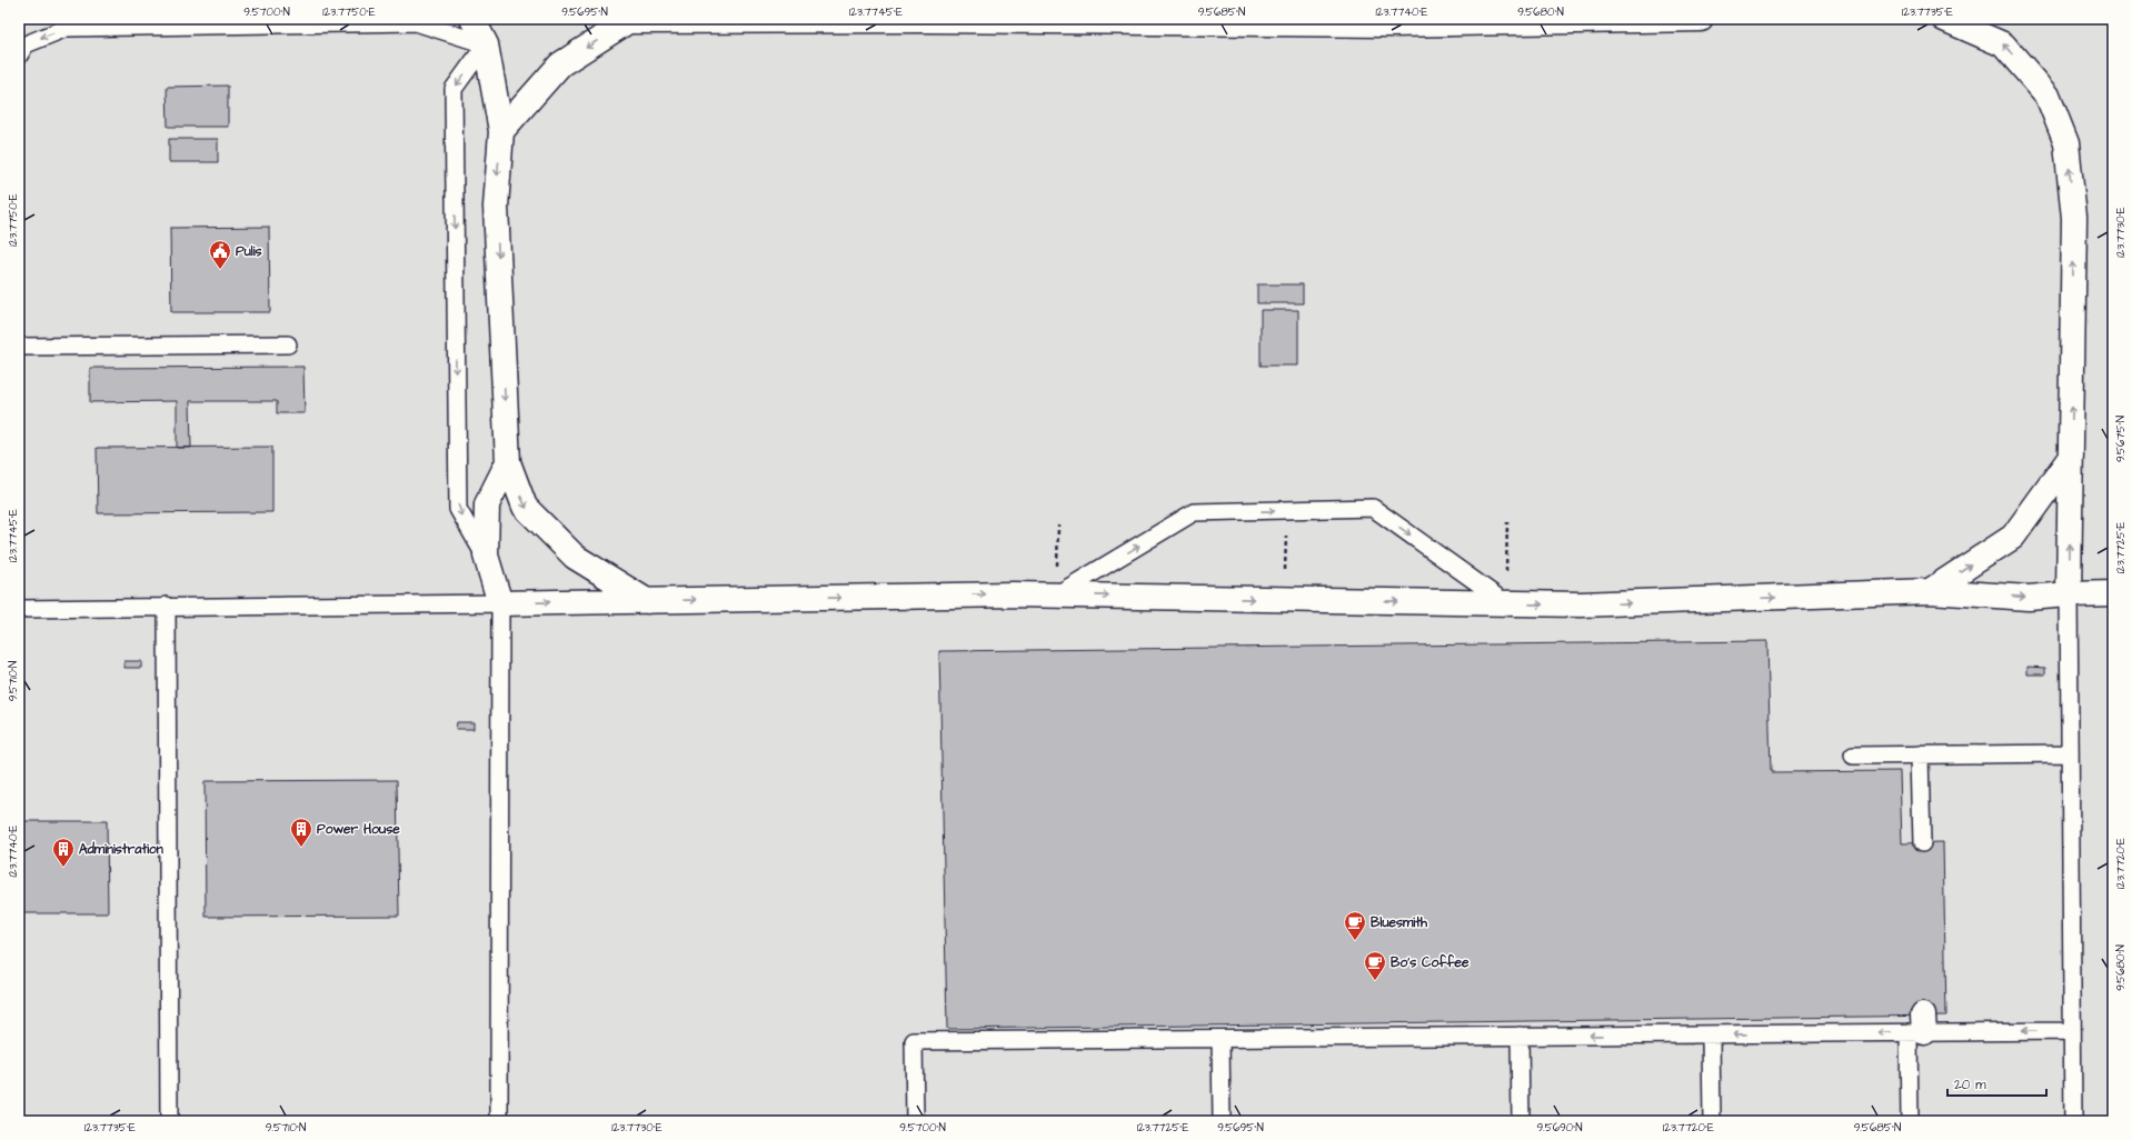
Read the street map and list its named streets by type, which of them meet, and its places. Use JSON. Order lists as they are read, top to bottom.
{
  "places": {
    "public building": ["Pulis"],
    "building": ["Power House", "Administration"],
    "cafe": ["Bluesmith", "Bo‘s Coffee"]
  },
  "scale_bar": "20 m",
  "coordinates": [
    "9.5700°N",
    "123.7750°E",
    "9.5695°N",
    "123.7745°E",
    "9.5685°N",
    "123.7740°E",
    "9.5680°N",
    "123.7735°E",
    "123.7730°E",
    "9.5675°N",
    "123.7725°E",
    "9.5710°N",
    "123.7720°E",
    "9.5690°N"
  ]
}
